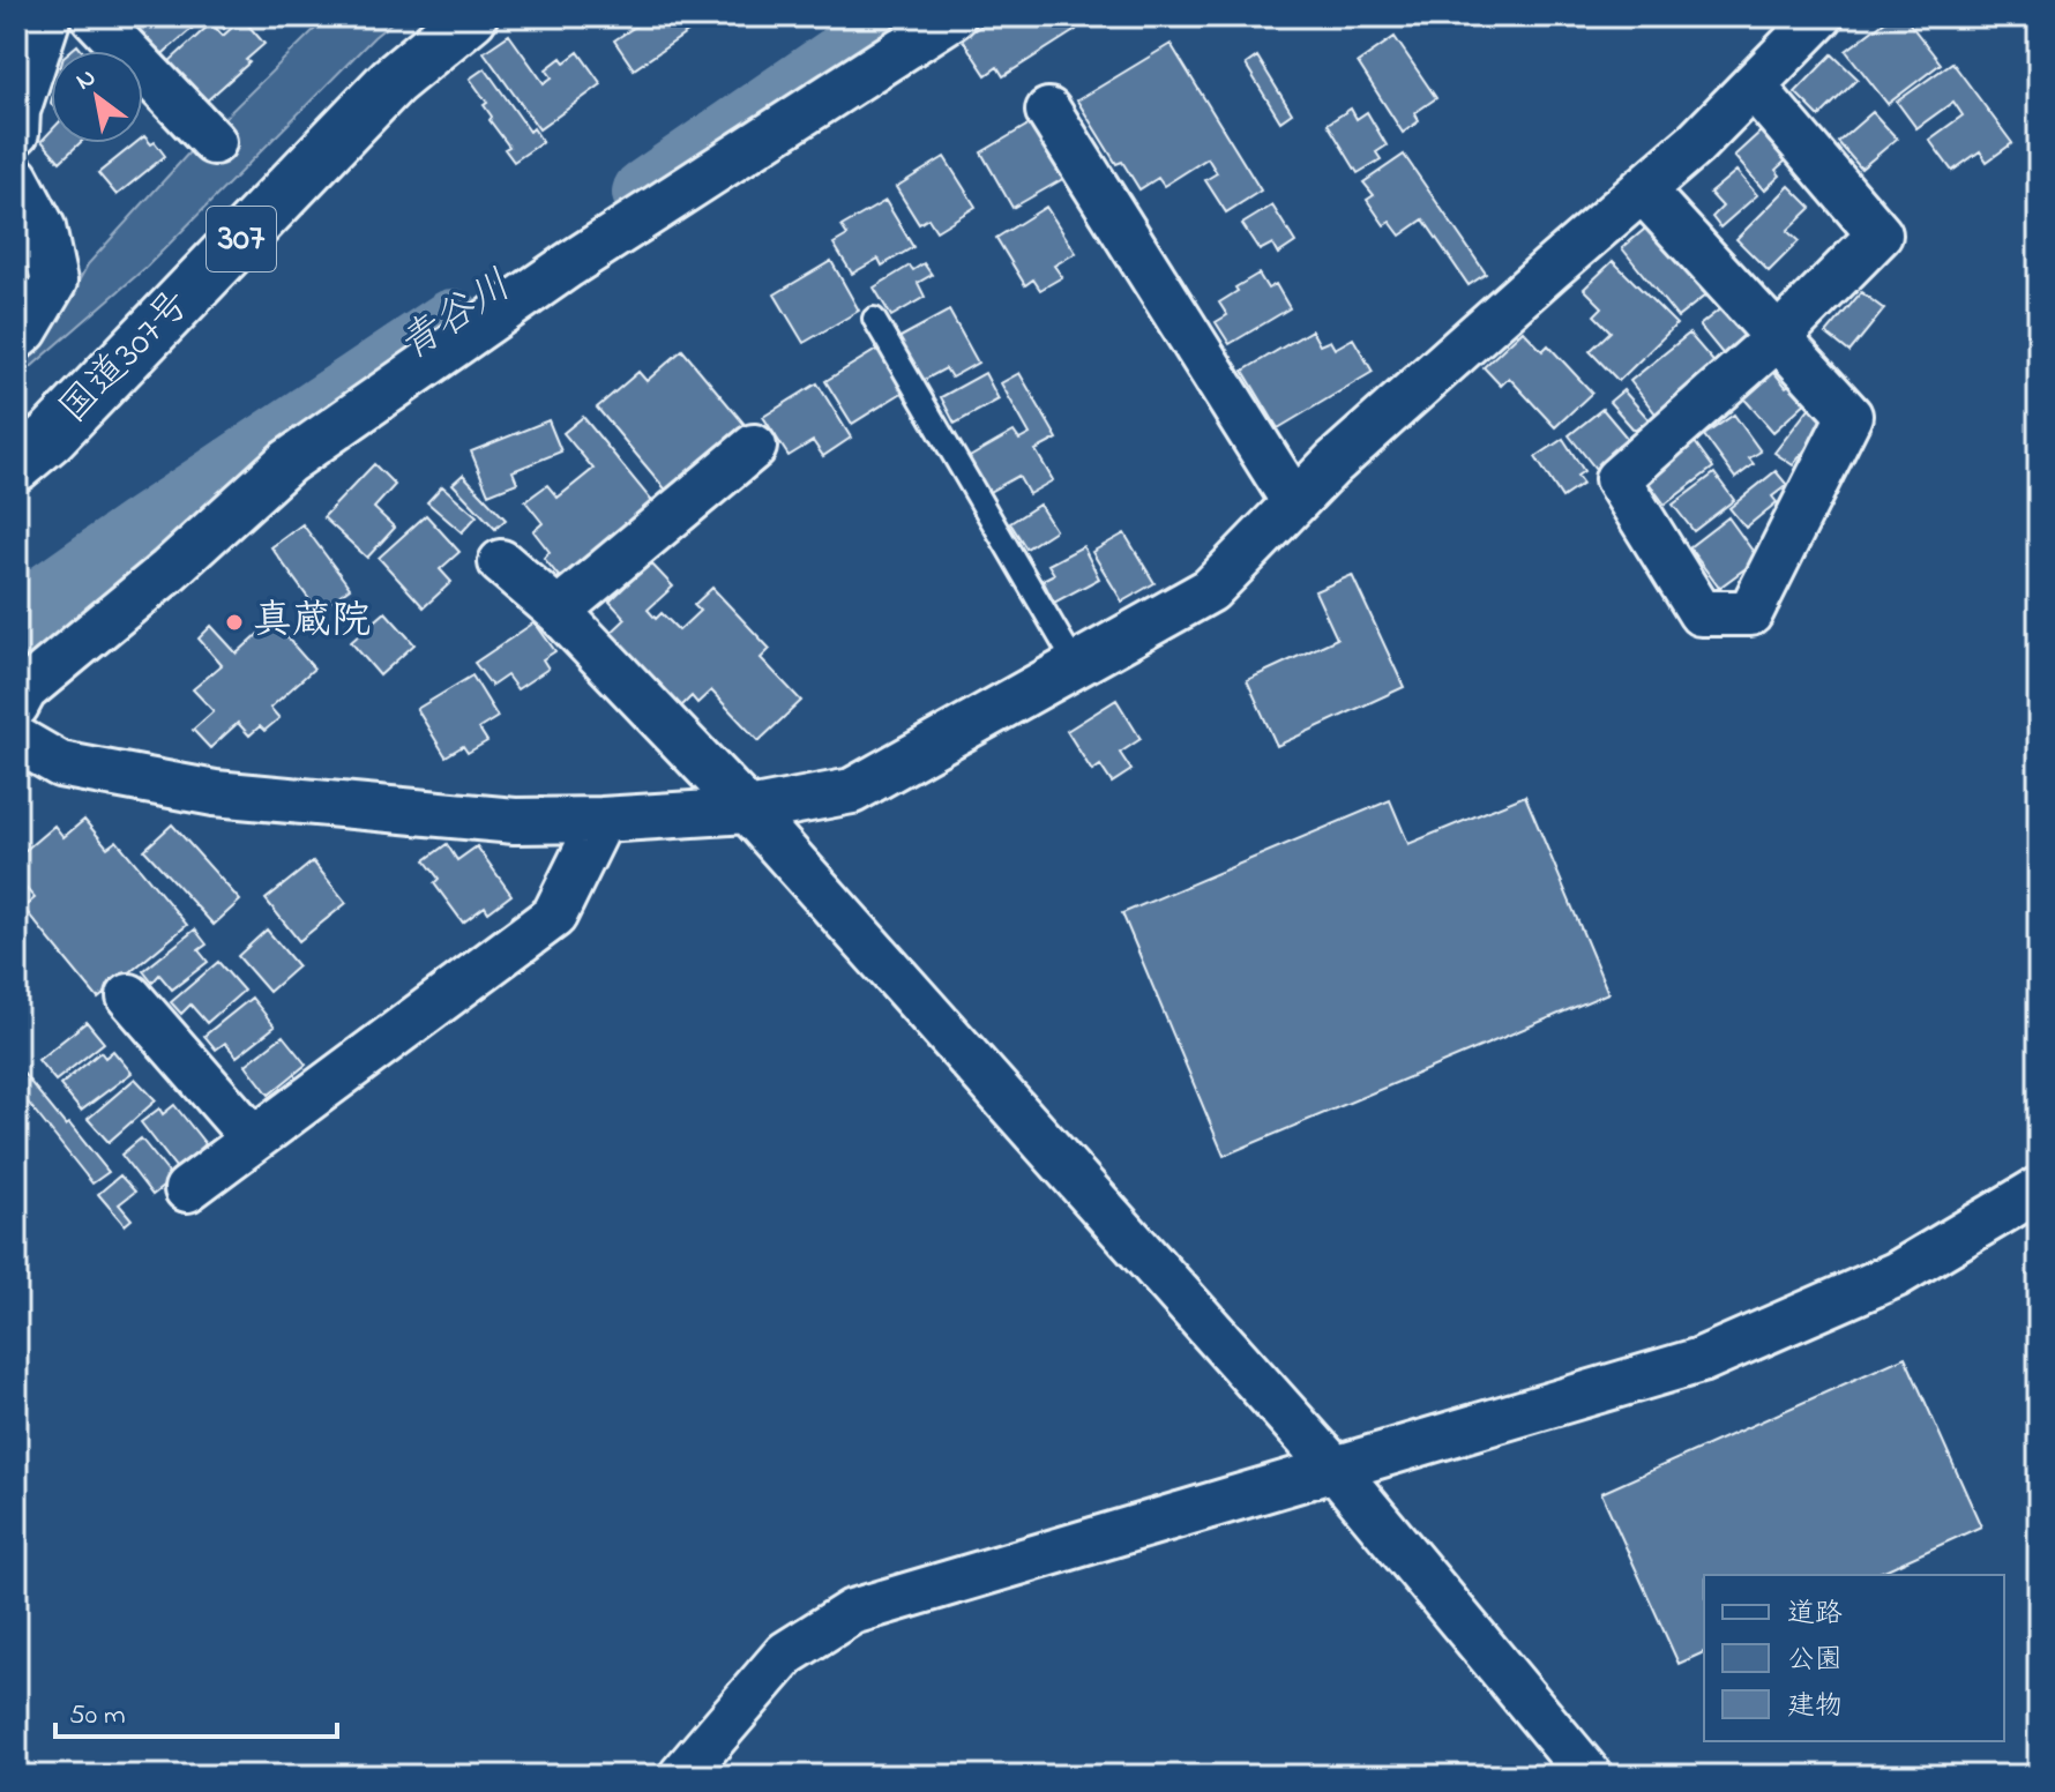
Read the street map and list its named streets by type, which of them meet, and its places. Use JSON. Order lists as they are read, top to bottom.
{
  "streets": {
    "highway": ["307", "国道307号"]
  },
  "water": ["青谷川"],
  "places": ["真蔵院"],
  "legend": ["道路", "公園", "建物"],
  "scale_bar": "50 m",
  "north": "top left"
}
